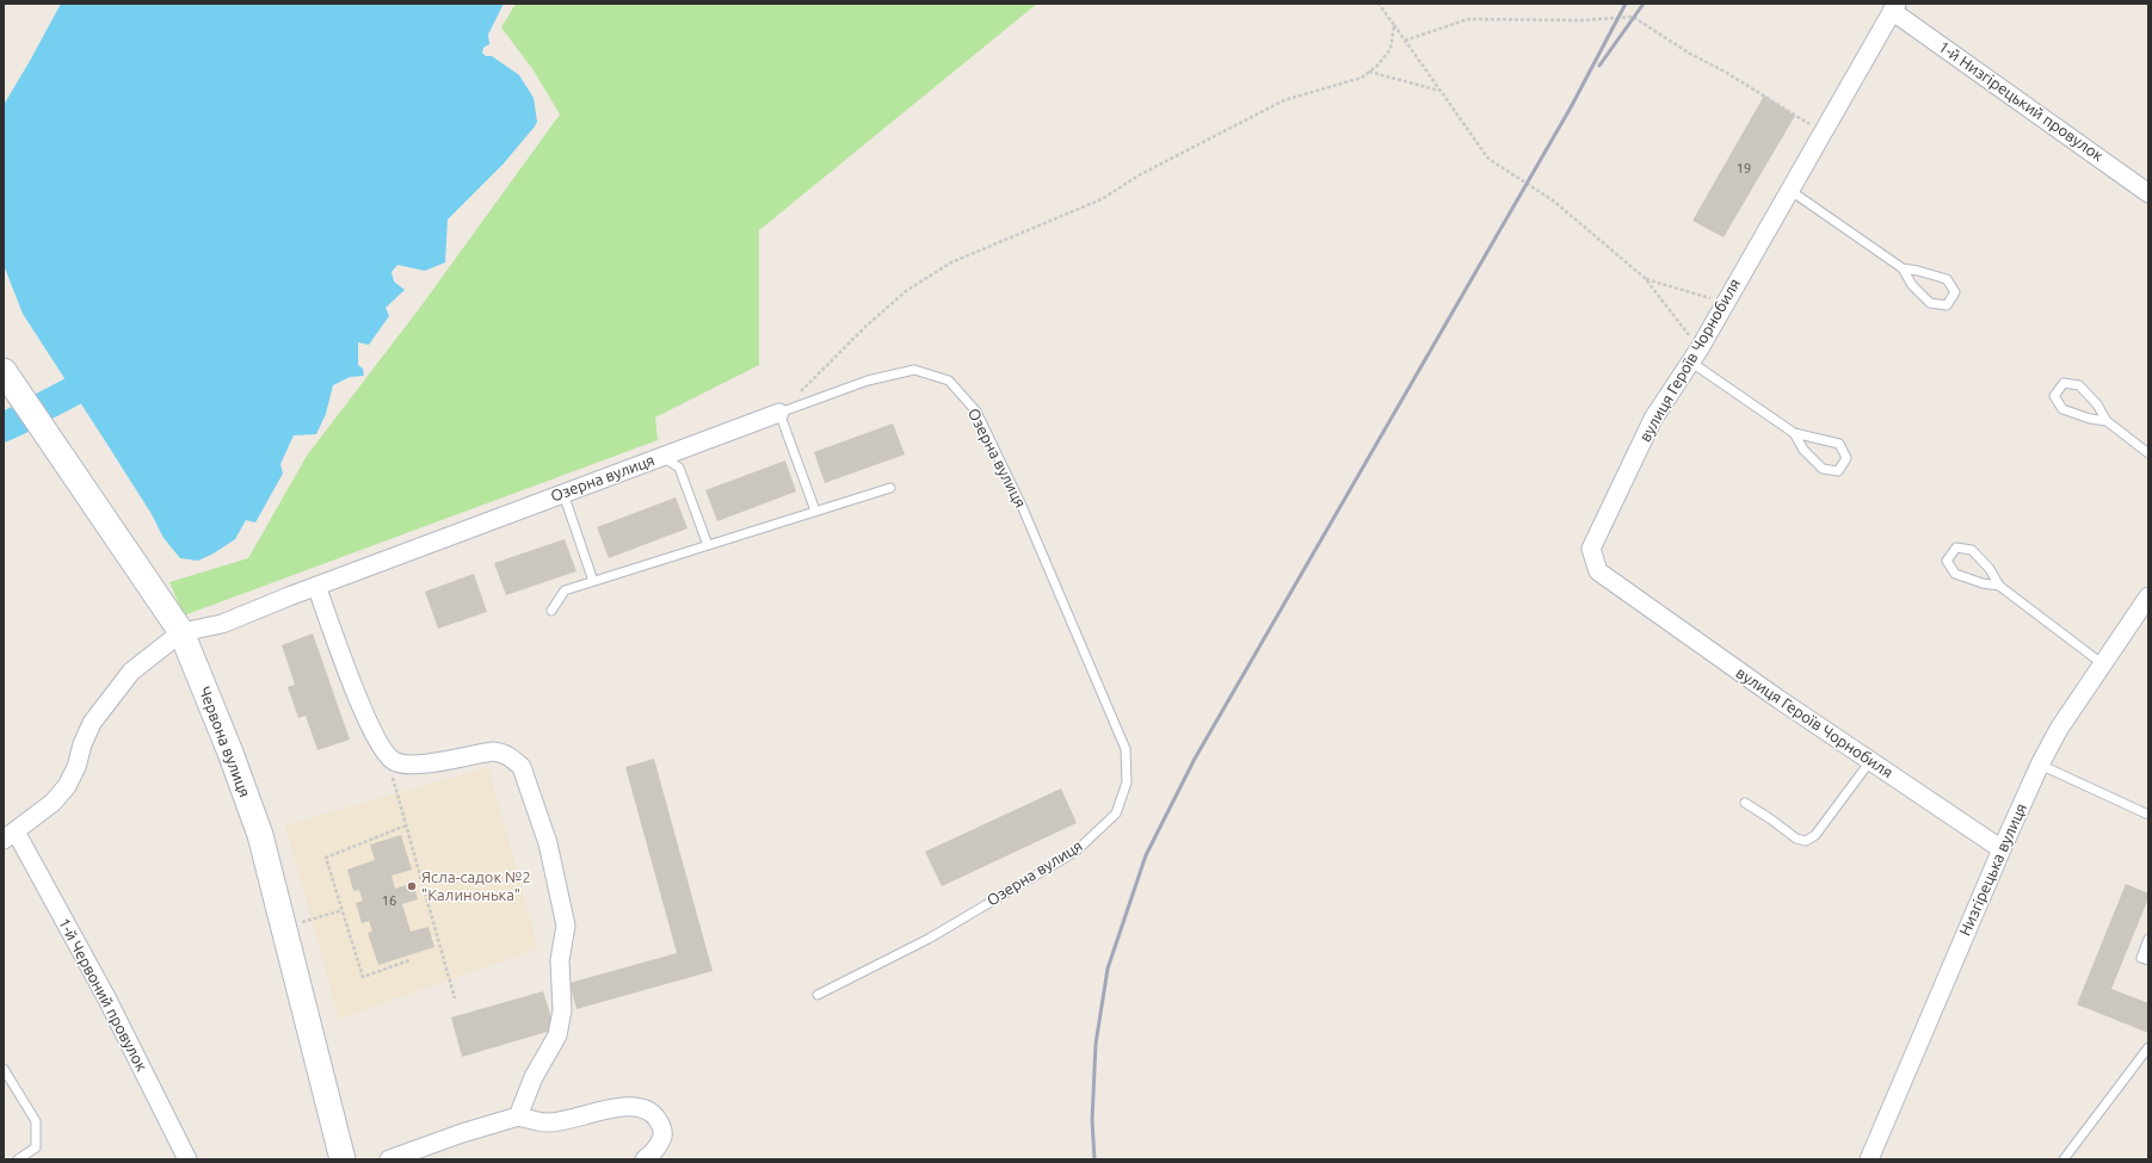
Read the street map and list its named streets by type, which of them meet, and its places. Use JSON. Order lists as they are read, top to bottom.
{
  "streets": {
    "main road": ["Червона вулиця"],
    "street": [
      "1-й Низгірецький провулок",
      "вулиця Героїв Чорнобиля",
      "Озерна вулиця",
      "Низгірецька вулиця",
      "1-й Червоний провулок"
    ]
  },
  "crossings": [
    ["1-й Низгірецький провулок", "вулиця Героїв Чорнобиля"],
    ["вулиця Героїв Чорнобиля", "Низгірецька вулиця"],
    ["Озерна вулиця", "Червона вулиця"],
    ["Озерна вулиця", "1-й Червоний провулок"],
    ["Червона вулиця", "1-й Червоний провулок"]
  ],
  "places": ["Ясла-садок №2 \"Калинонька\""],
  "house_numbers": ["19", "16"]
}
